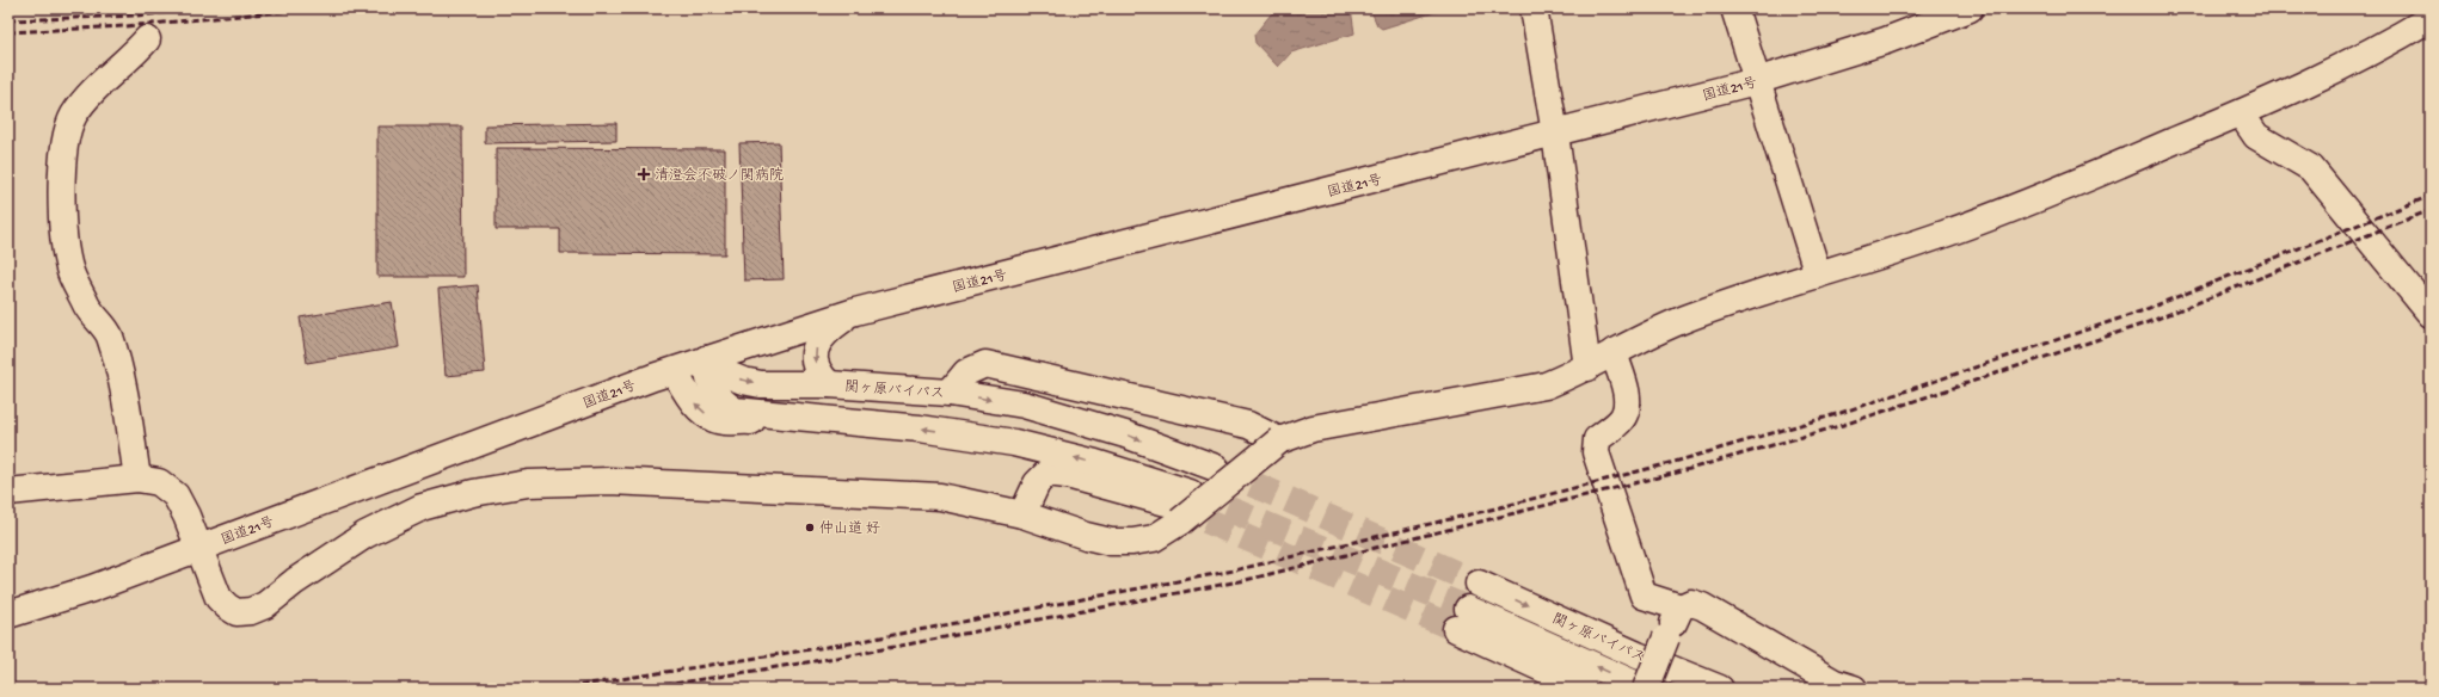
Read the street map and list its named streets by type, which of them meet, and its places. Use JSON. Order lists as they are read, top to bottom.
{
  "streets": {
    "main road": ["国道21号", "関ヶ原バイパス"]
  },
  "crossings": [
    ["国道21号", "関ヶ原バイパス"]
  ],
  "places": {
    "health": ["清澄会不破ノ関病院"],
    "other": ["仲山道 好"]
  }
}
